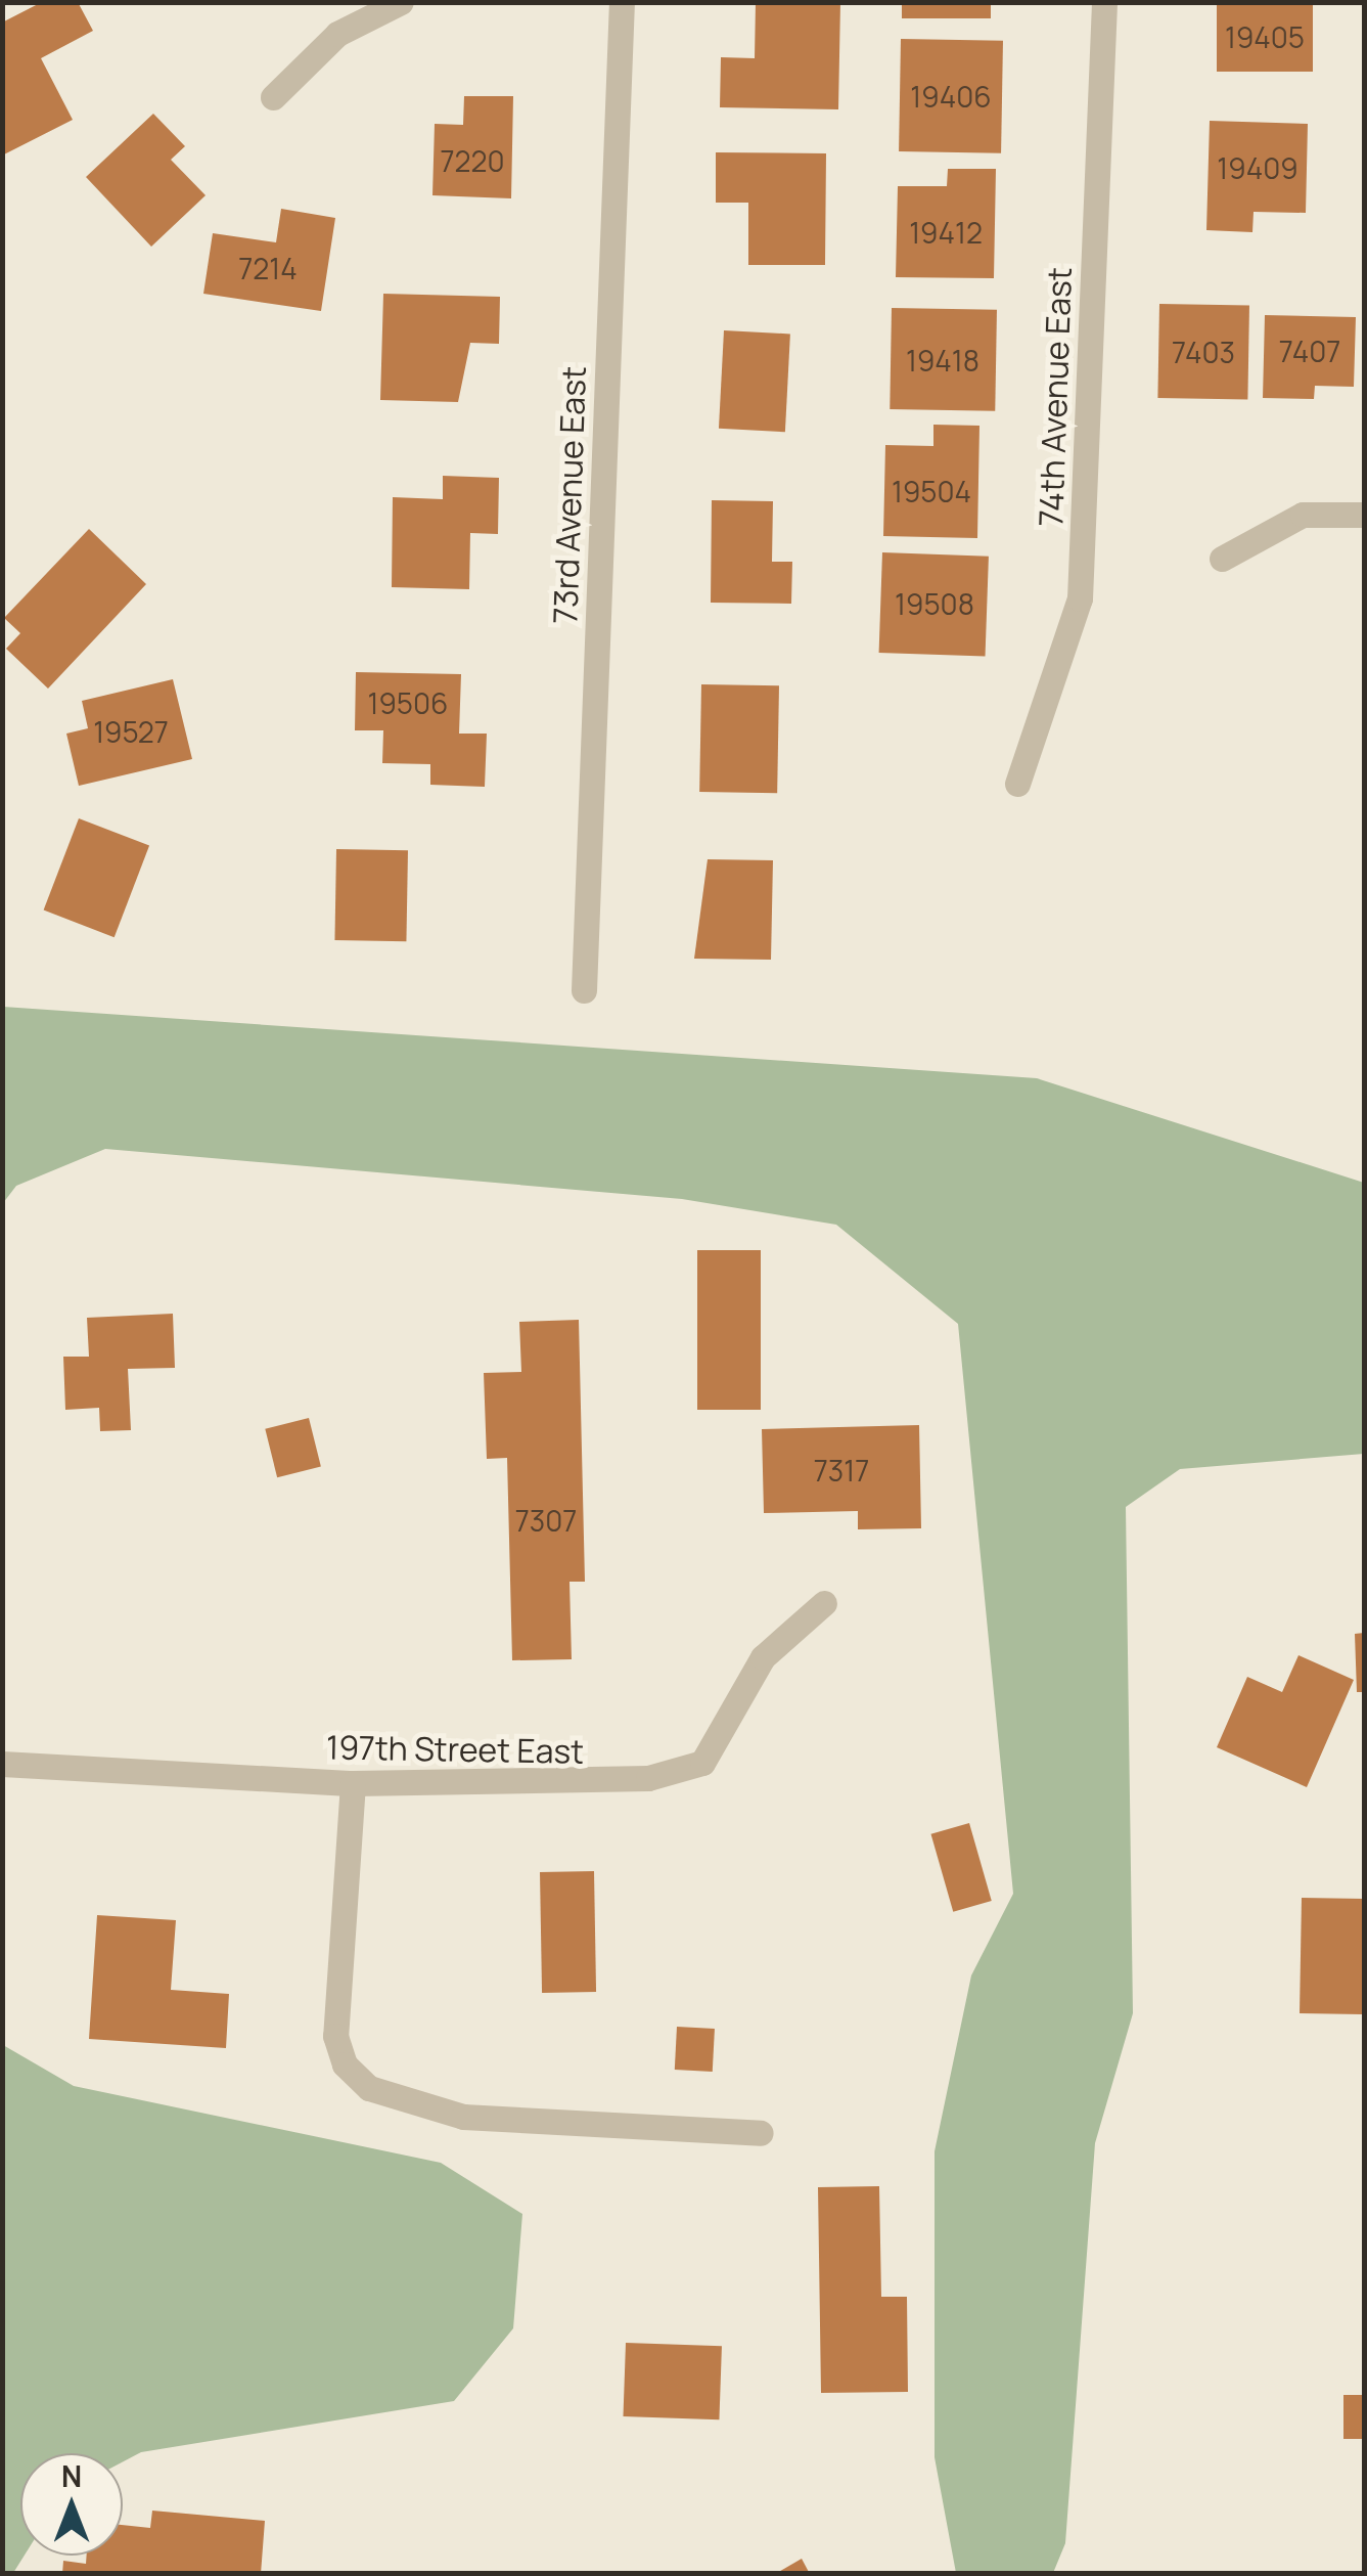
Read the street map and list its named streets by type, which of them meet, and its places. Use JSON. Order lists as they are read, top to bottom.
{
  "streets": {
    "street": ["74th Avenue East", "73rd Avenue East", "197th Street East"]
  },
  "house_numbers": [
    "19405",
    "19406",
    "7220",
    "19409",
    "19412",
    "7214",
    "7407",
    "7403",
    "19418",
    "19504",
    "19508",
    "19506",
    "19527",
    "7317",
    "7307"
  ],
  "north": "top"
}
